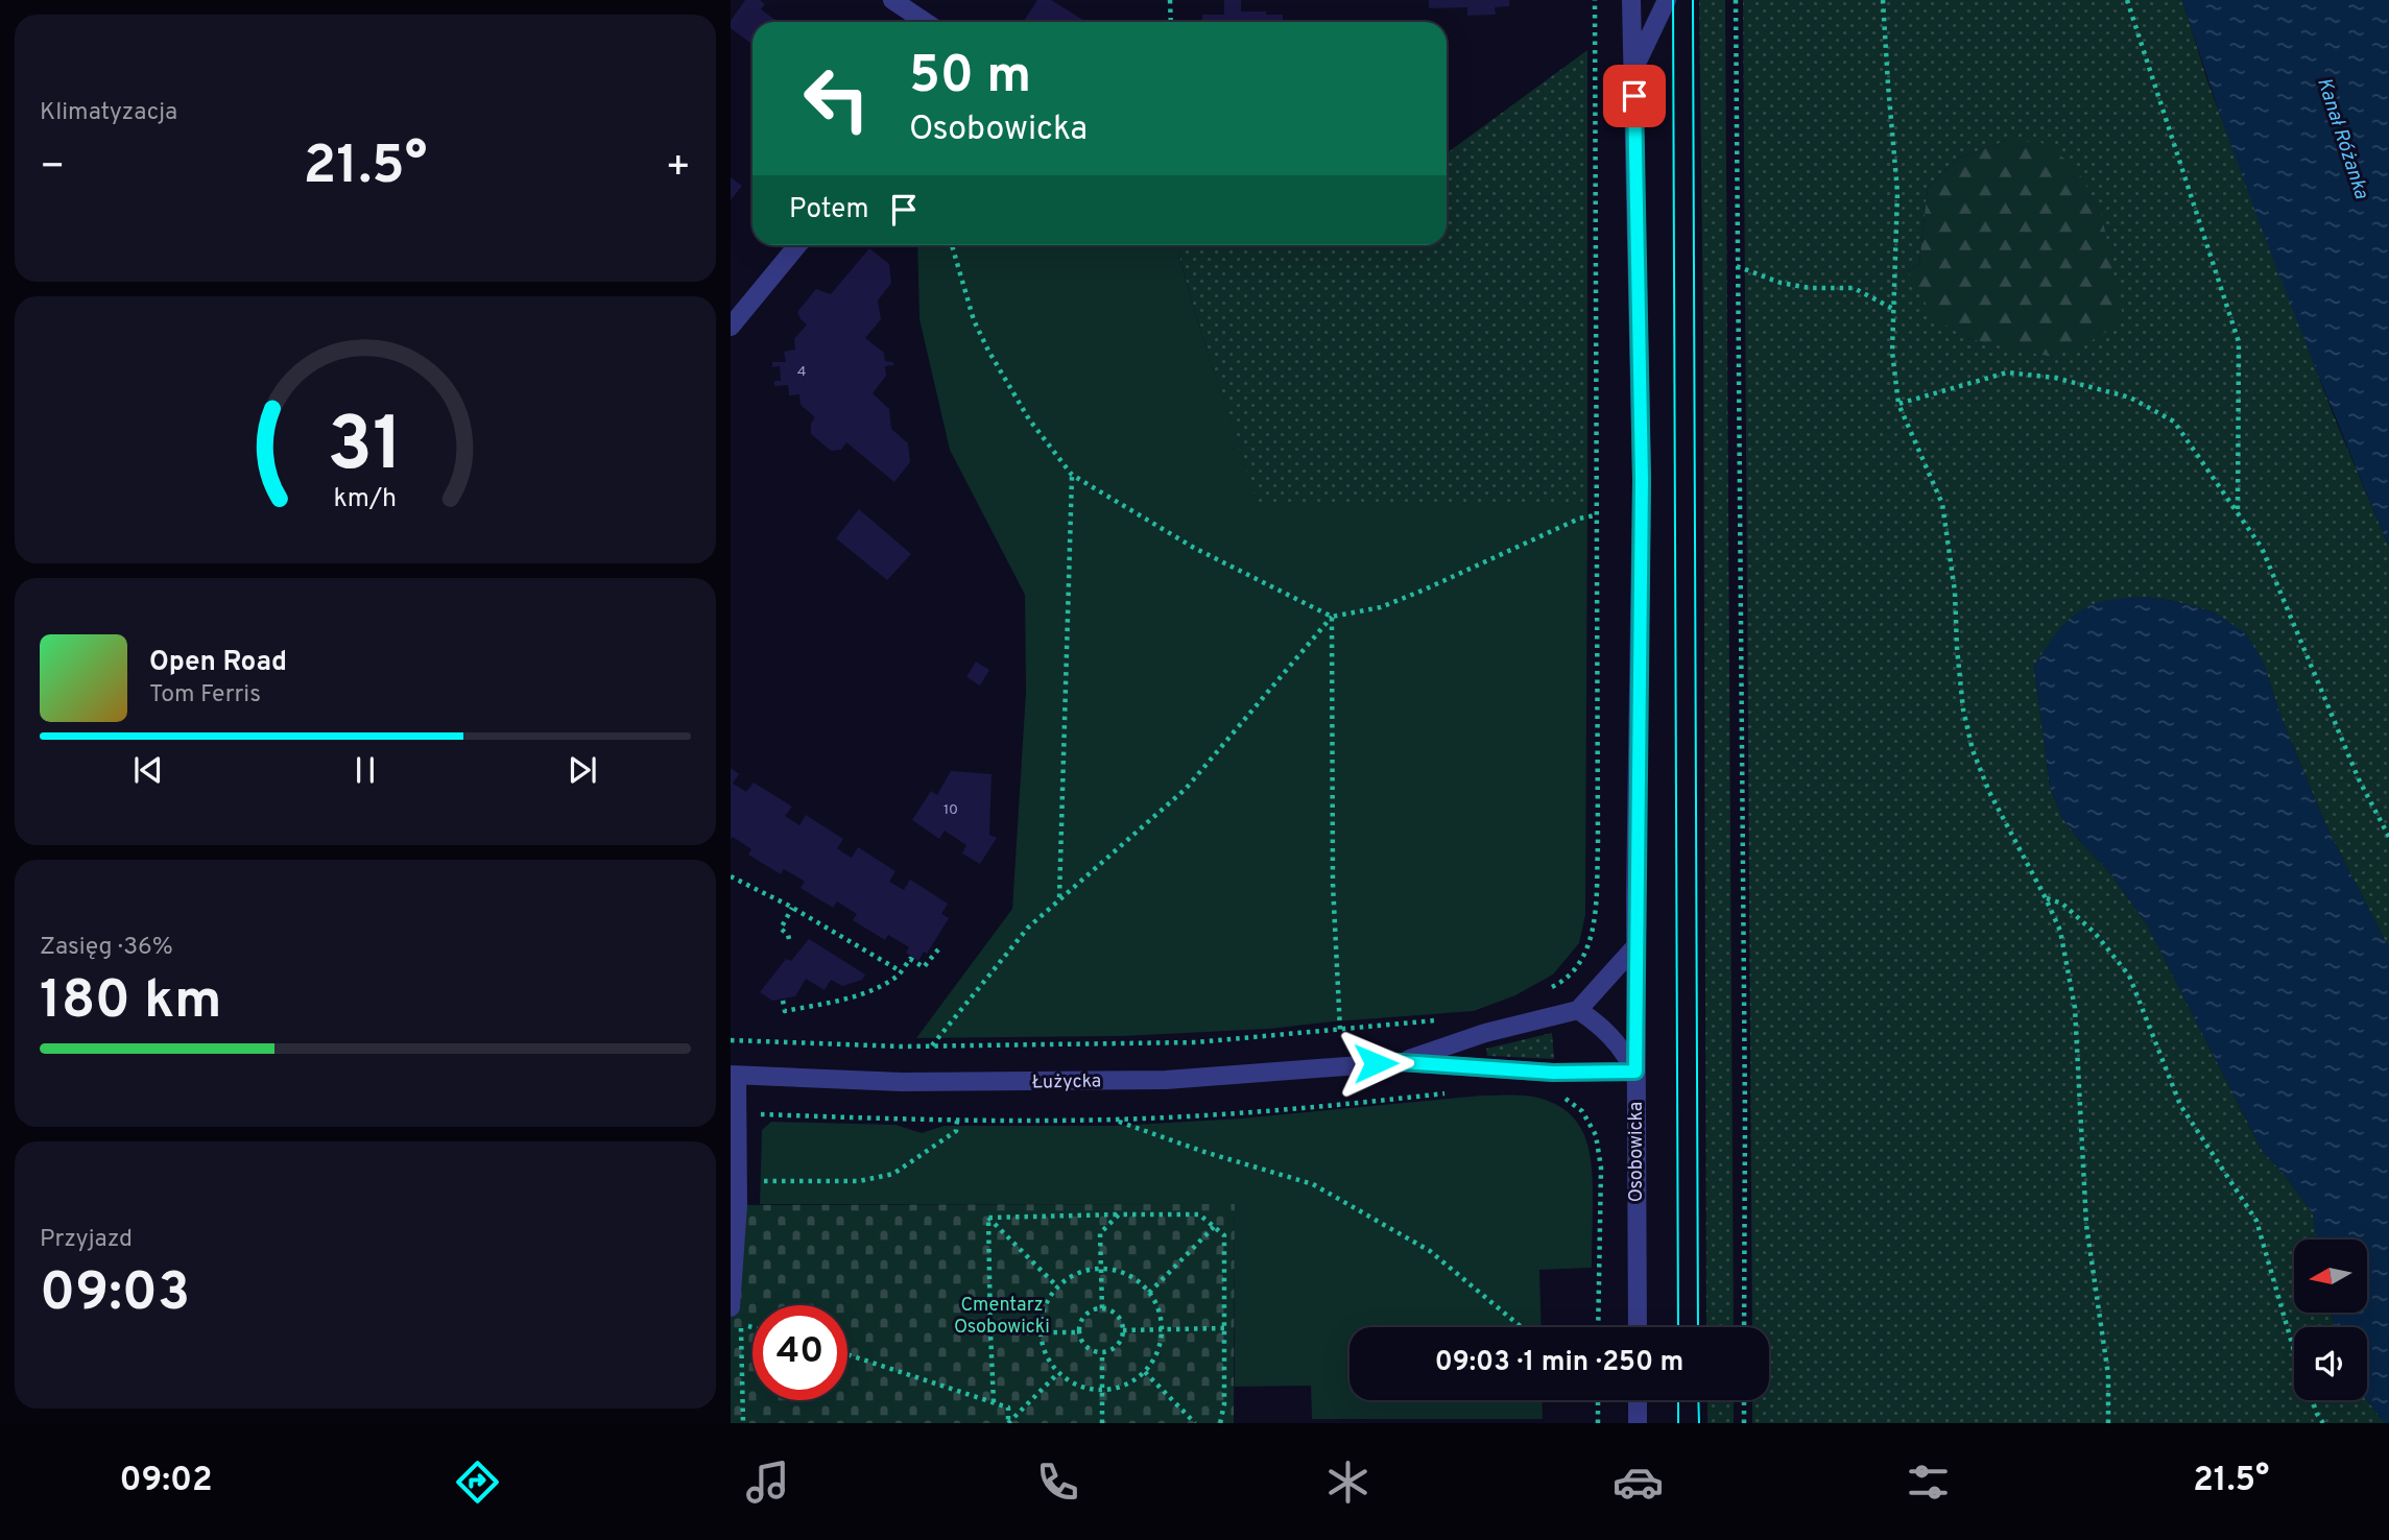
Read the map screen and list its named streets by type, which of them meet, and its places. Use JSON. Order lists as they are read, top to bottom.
{
  "streets": {
    "street": ["Łużycka", "Osobowicka"]
  },
  "crossings": [
    ["Łużycka", "Osobowicka"]
  ],
  "water": ["Kanał Różanka"],
  "parks": ["Cmentarz Osobowicki"],
  "house_numbers": ["4", "10"],
  "north": "left",
  "page": {
    "tile": [
      "Klimatyzacja",
      ["Zasięg · 36%", "180 km"],
      ["Przyjazd", "09:03"]
    ],
    "turn": ["50 m", "Osobowicka"],
    "heat": ["−", "21.5°", "+"],
    "then": "Potem",
    "song": ["Open Road", "Tom Ferris"],
    "limit": "40",
    "trip": "09:03 · 1 min · 250 m",
    "tabs": ["09:02", "21.5°"],
    "gauge": ["31", "km/h"]
  }
}
